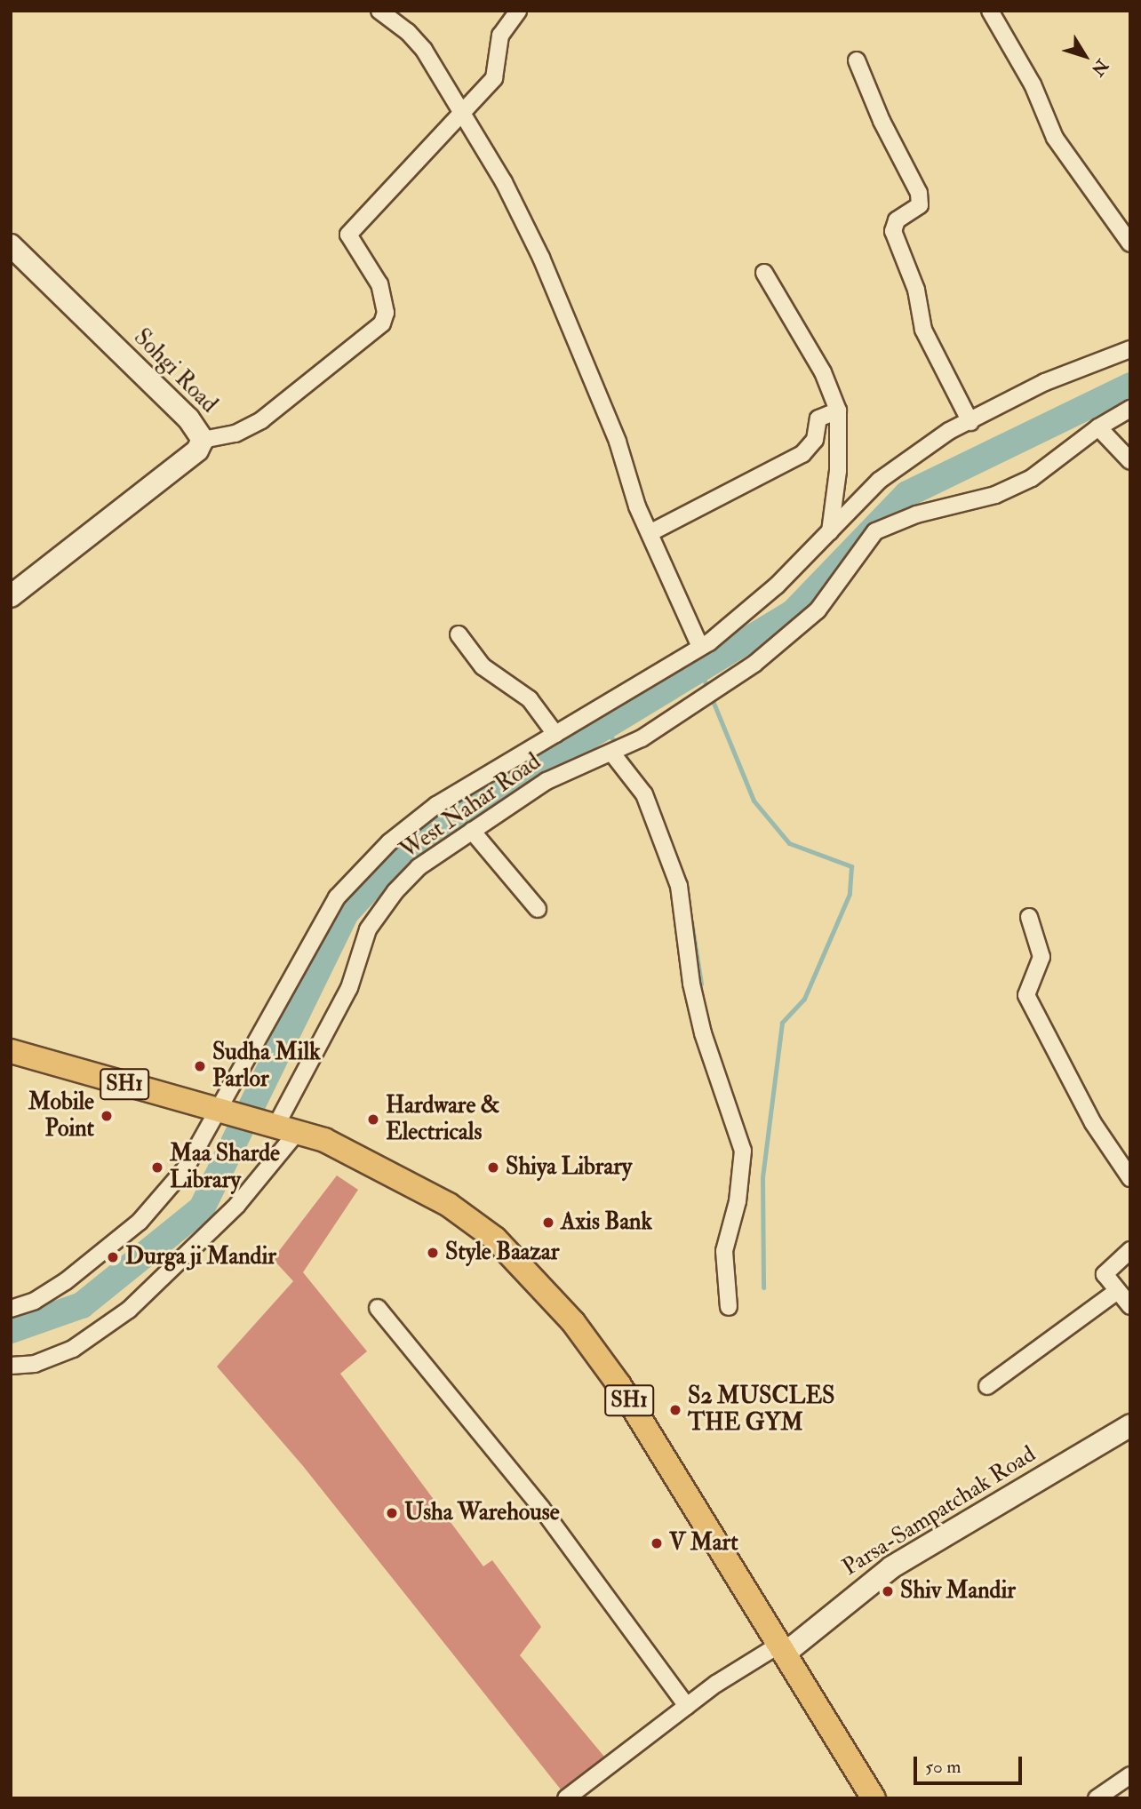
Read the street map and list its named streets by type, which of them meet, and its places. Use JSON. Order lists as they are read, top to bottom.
{
  "streets": {
    "main road": ["SH1"],
    "street": ["Sohgi Road", "West Nahar Road", "Parsa-Sampatchak Road"]
  },
  "crossings": [
    ["West Nahar Road", "SH1"],
    ["SH1", "Parsa-Sampatchak Road"]
  ],
  "places": [
    "Sudha Milk Parlor",
    "Mobile Point",
    "Hardware & Electricals",
    "Maa Sharde Library",
    "Shiya Library",
    "Axis Bank",
    "Style Baazar",
    "Durga ji Mandir",
    "S2 MUSCLES THE GYM",
    "Usha Warehouse",
    "V Mart",
    "Shiv Mandir"
  ],
  "scale_bar": "50 m",
  "north": "bottom right"
}
